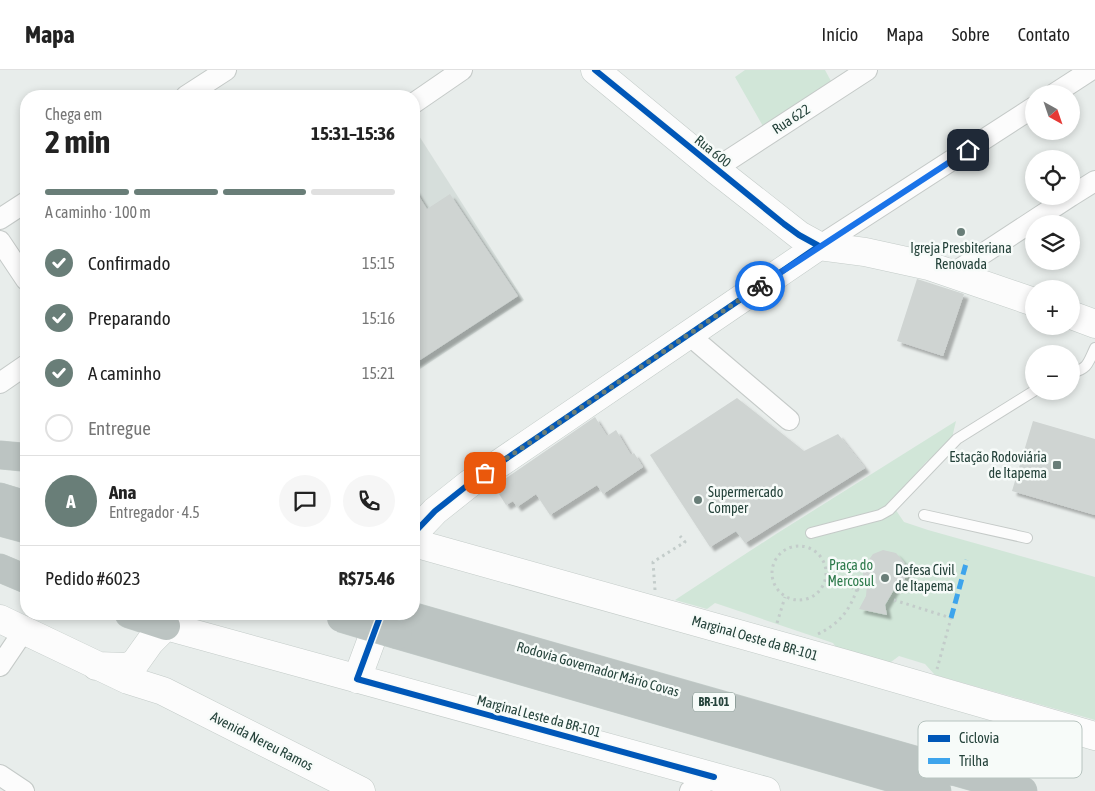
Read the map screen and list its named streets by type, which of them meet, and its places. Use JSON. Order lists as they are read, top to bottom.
{
  "streets": {
    "highway": ["Rodovia Governador Mário Covas", "BR-101"],
    "main road": [
      "Rua 600",
      "Marginal Oeste da BR-101",
      "Marginal Leste da BR-101",
      "Avenida Nereu Ramos"
    ],
    "street": ["Rua 622"]
  },
  "crossings": [
    ["Rua 622", "Rua 600"]
  ],
  "parks": ["Praça do Mercosul"],
  "places": {
    "other": ["Igreja Presbiteriana Renovada", "Supermercado Comper", "Defesa Civil de Itapema"],
    "transit": ["Estação Rodoviária de Itapema"]
  },
  "legend": ["Ciclovia", "Trilha"],
  "north": "bottom right",
  "page": {
    "header": "Mapa",
    "nav": [
      "Início",
      "Mapa",
      "Sobre",
      "Contato"
    ],
    "map_buttons": ["+", "−"],
    "heading": ["2 min", "Chega em", "15:31–15:36"],
    "panel": [
      "Ana",
      "Entregador · 4.5",
      "Pedido #6023",
      "R$75.46"
    ],
    "bar": "A caminho · 100 m",
    "list": [
      ["Confirmado", "15:15"],
      ["Preparando", "15:16"],
      ["A caminho", "15:21"],
      "Entregue"
    ],
    "round": "A"
  }
}
